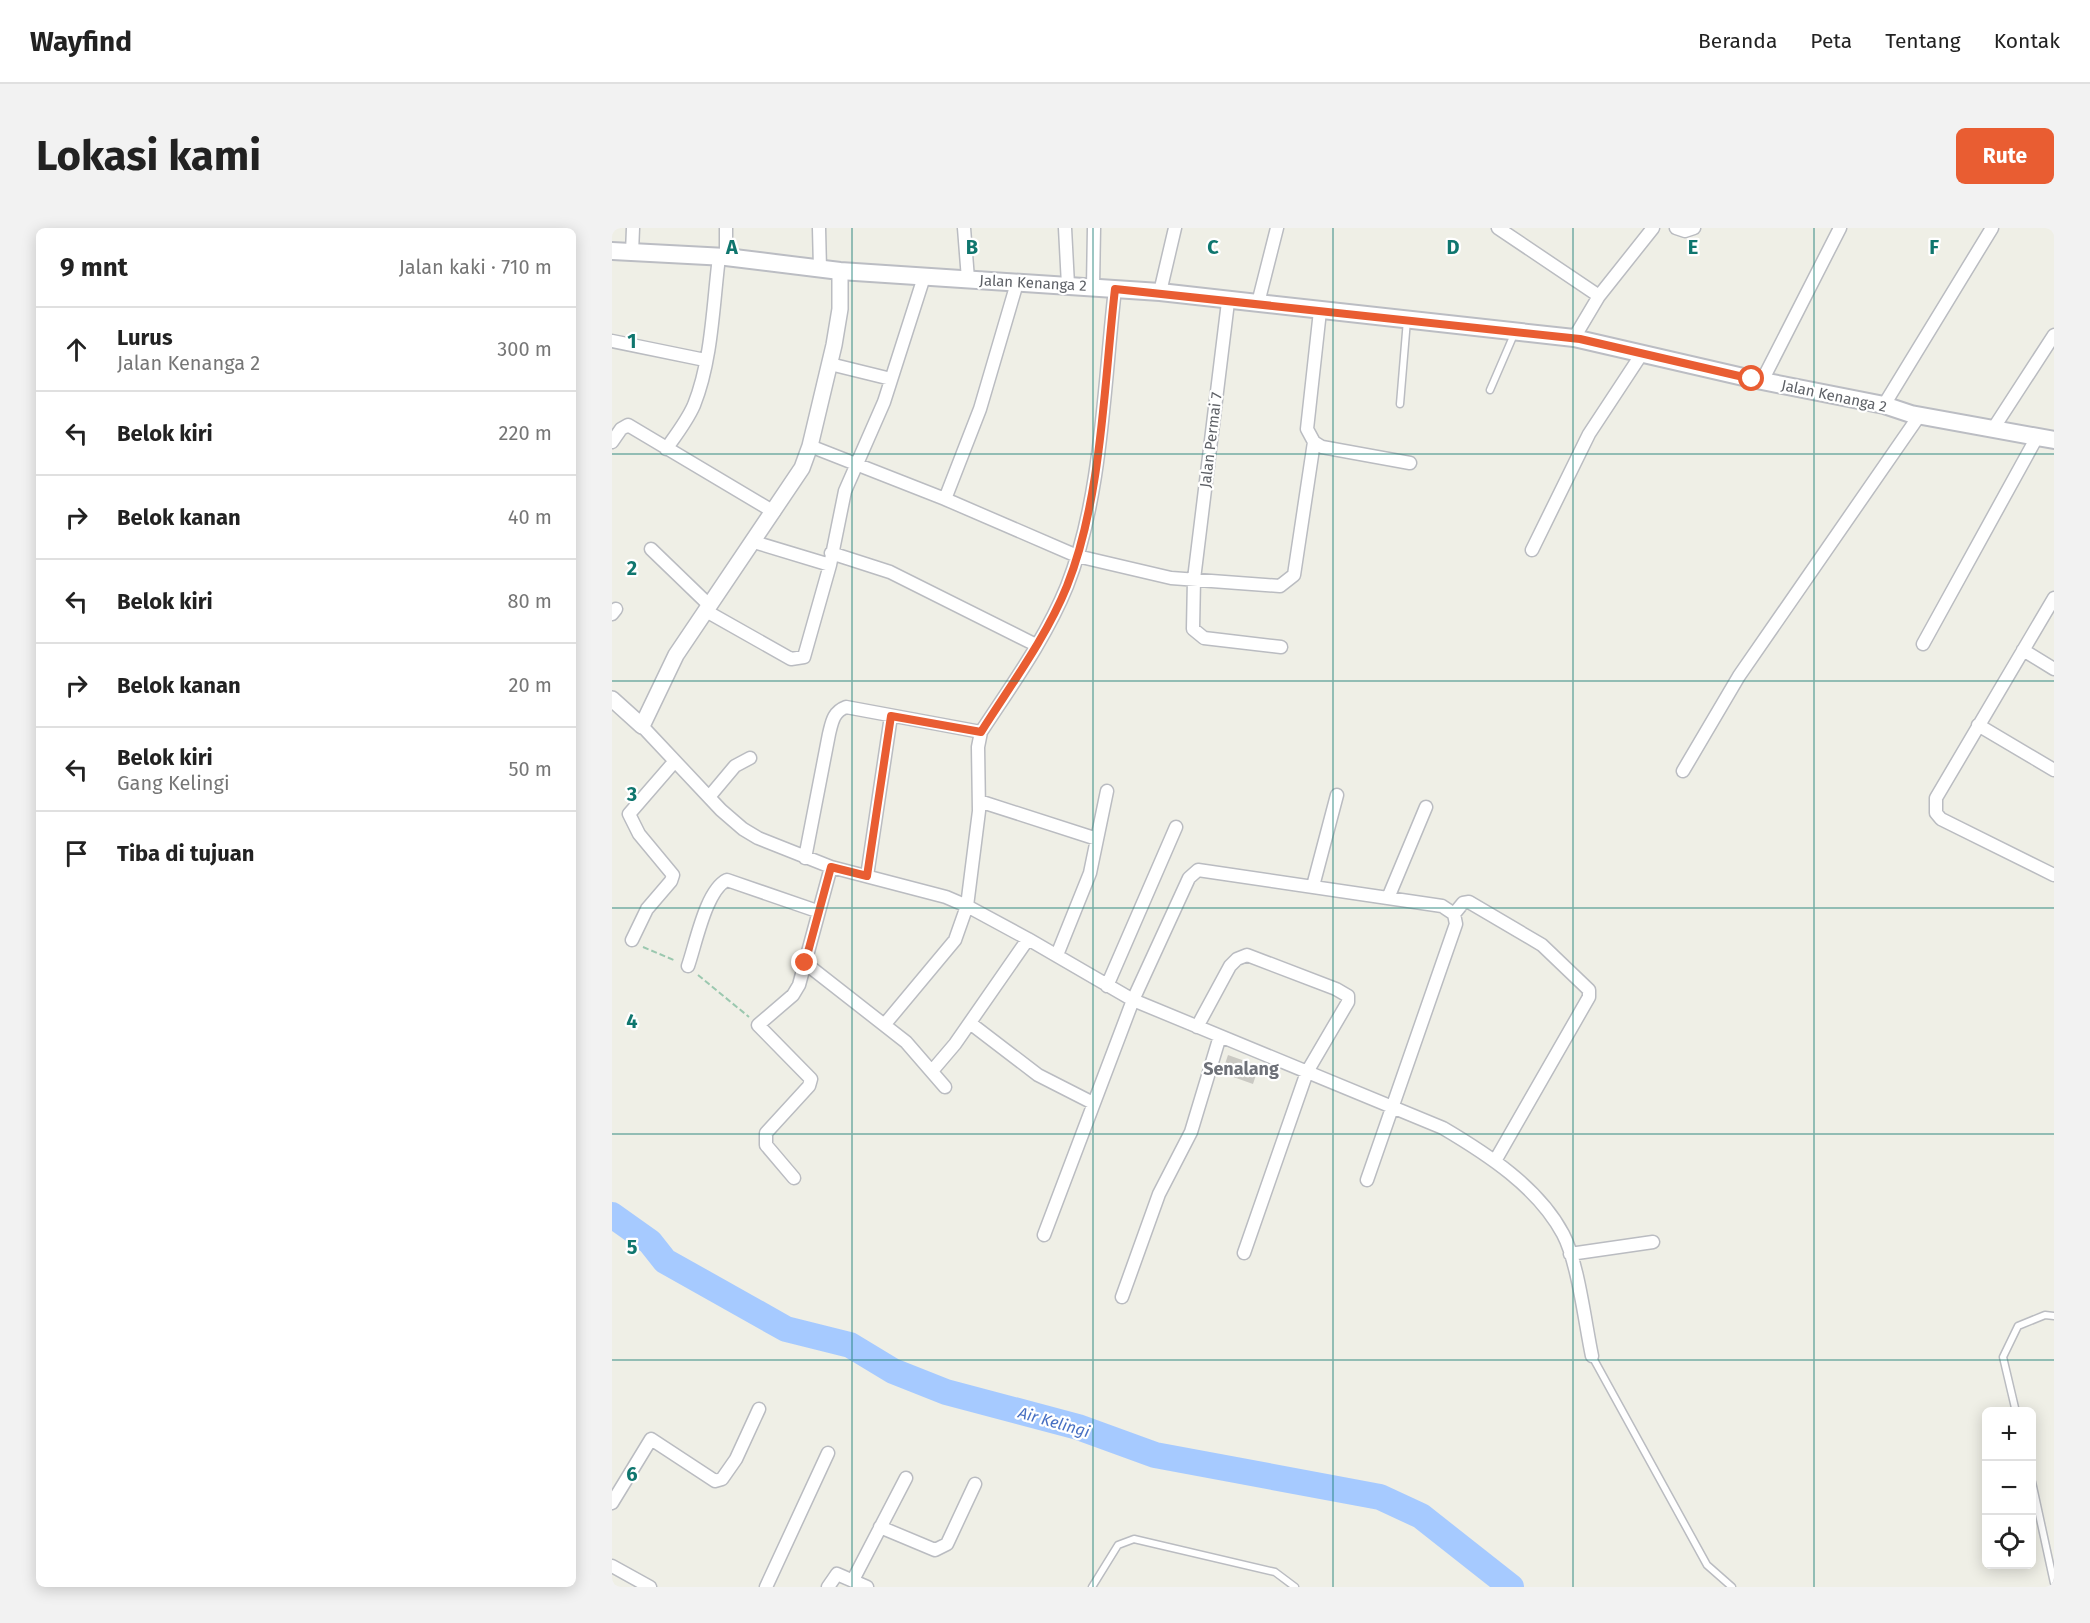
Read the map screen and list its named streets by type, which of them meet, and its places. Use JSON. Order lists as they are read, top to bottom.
{
  "streets": {
    "main road": ["Jalan Kenanga 2"],
    "street": ["Jalan Permai 7"]
  },
  "crossings": [
    ["Jalan Kenanga 2", "Jalan Permai 7"]
  ],
  "districts": ["Senalang"],
  "water": ["Air Kelingi"],
  "page": {
    "header": "Wayfind",
    "nav": [
      "Beranda",
      "Peta",
      "Tentang",
      "Kontak"
    ],
    "buttons": "Rute",
    "title": "Lokasi kami",
    "heading": ["9 mnt", "Jalan kaki · 710 m"],
    "list": [
      ["Lurus", "Jalan Kenanga 2", "300 m"],
      ["Belok kiri", "220 m"],
      ["Belok kanan", "40 m"],
      ["Belok kiri", "80 m"],
      ["Belok kanan", "20 m"],
      ["Belok kiri", "Gang Kelingi", "50 m"],
      "Tiba di tujuan"
    ],
    "map_buttons": ["+", "−"]
  },
  "grid": {
    "columns": [
      "A",
      "B",
      "C",
      "D",
      "E",
      "F"
    ],
    "rows": [
      "1",
      "2",
      "3",
      "4",
      "5",
      "6"
    ]
  }
}
